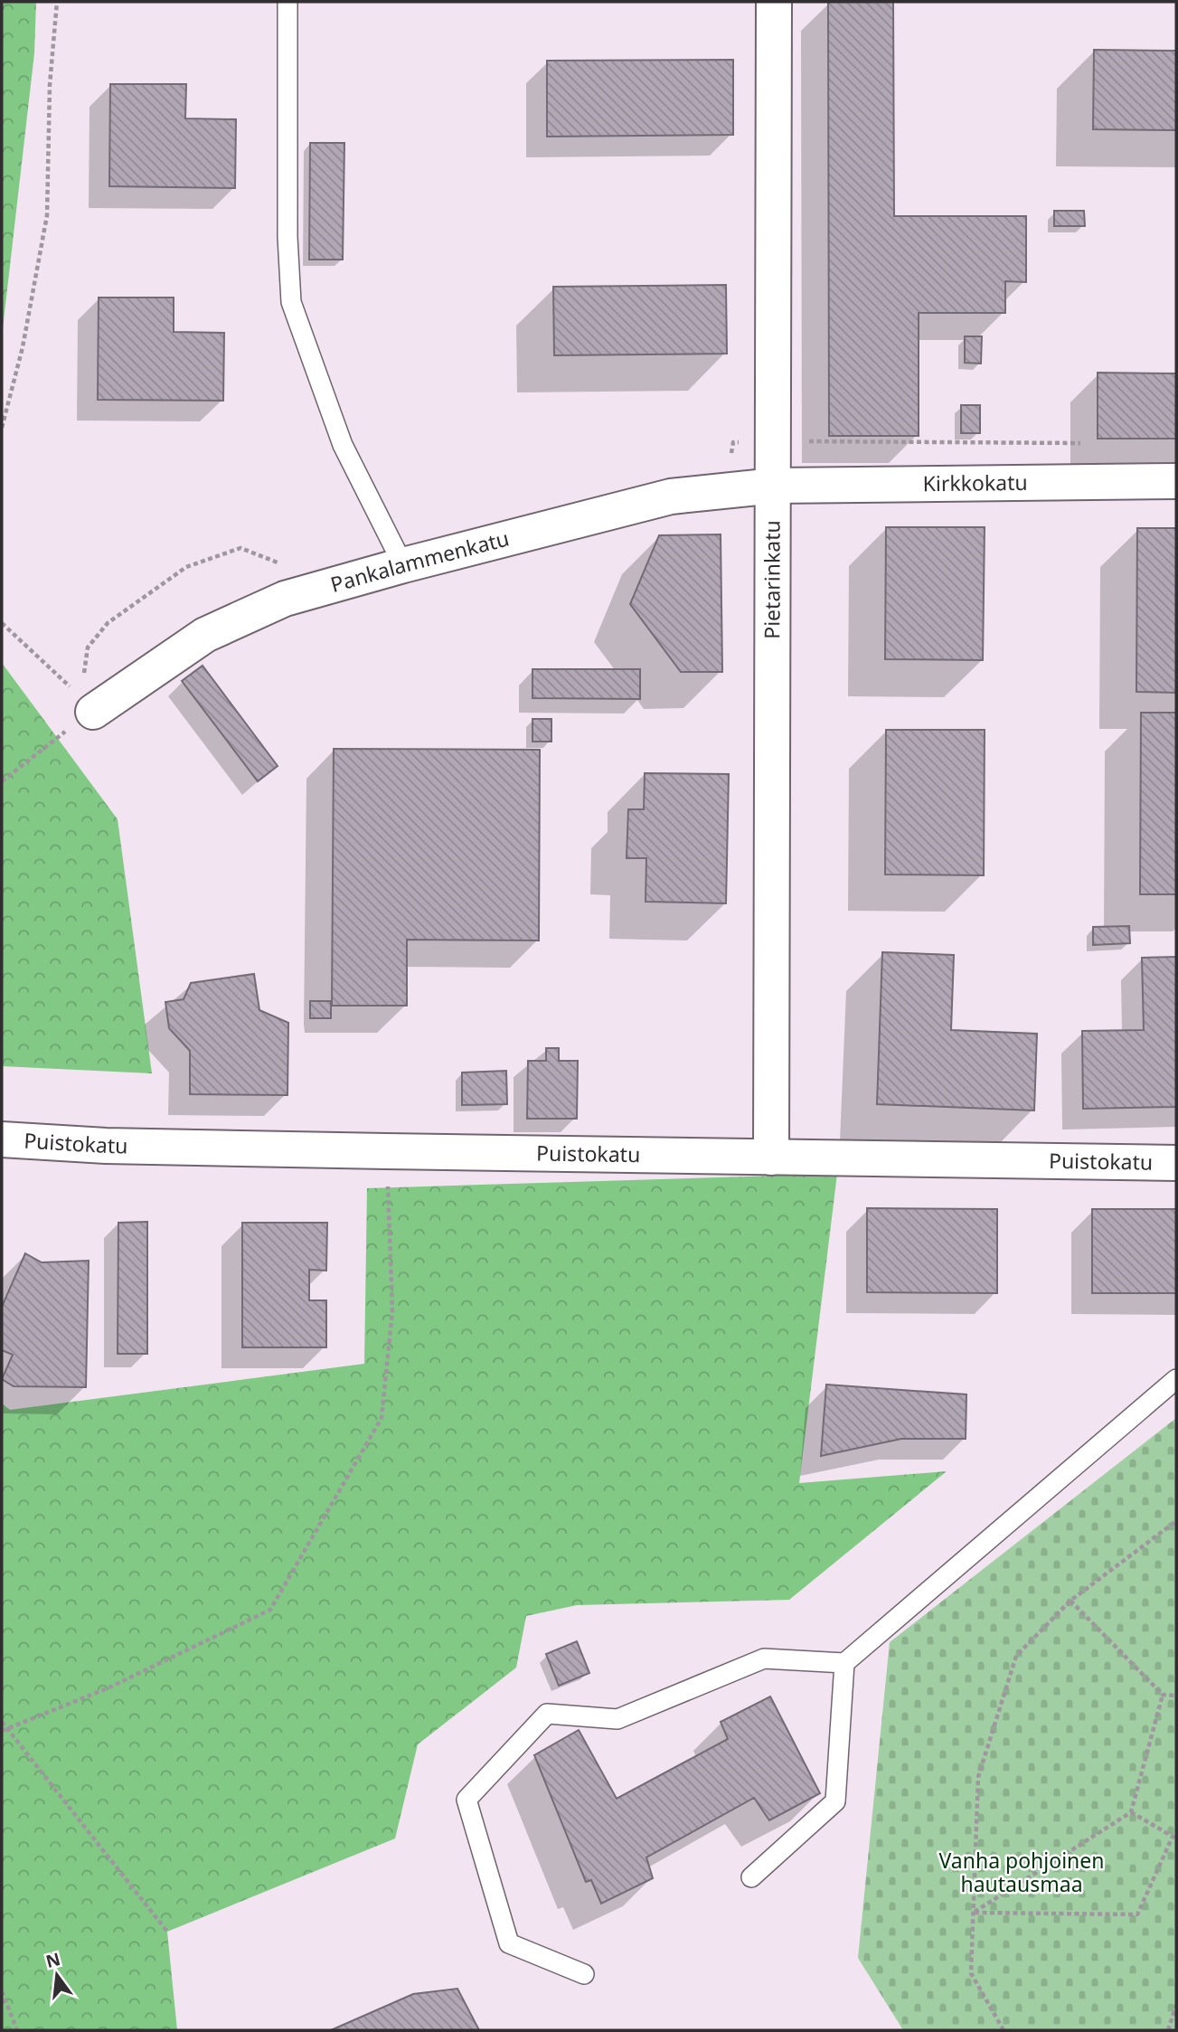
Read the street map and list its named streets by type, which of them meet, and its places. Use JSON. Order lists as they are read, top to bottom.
{
  "streets": {
    "street": [
      "Kirkkokatu",
      "Pankalammenkatu",
      "Pietarinkatu",
      "Puistokatu"
    ]
  },
  "crossings": [
    ["Kirkkokatu", "Pankalammenkatu"],
    ["Kirkkokatu", "Pietarinkatu"],
    ["Pankalammenkatu", "Pietarinkatu"],
    ["Pietarinkatu", "Puistokatu"]
  ],
  "parks": ["Vanha pohjoinen hautausmaa"],
  "north": "top"
}
